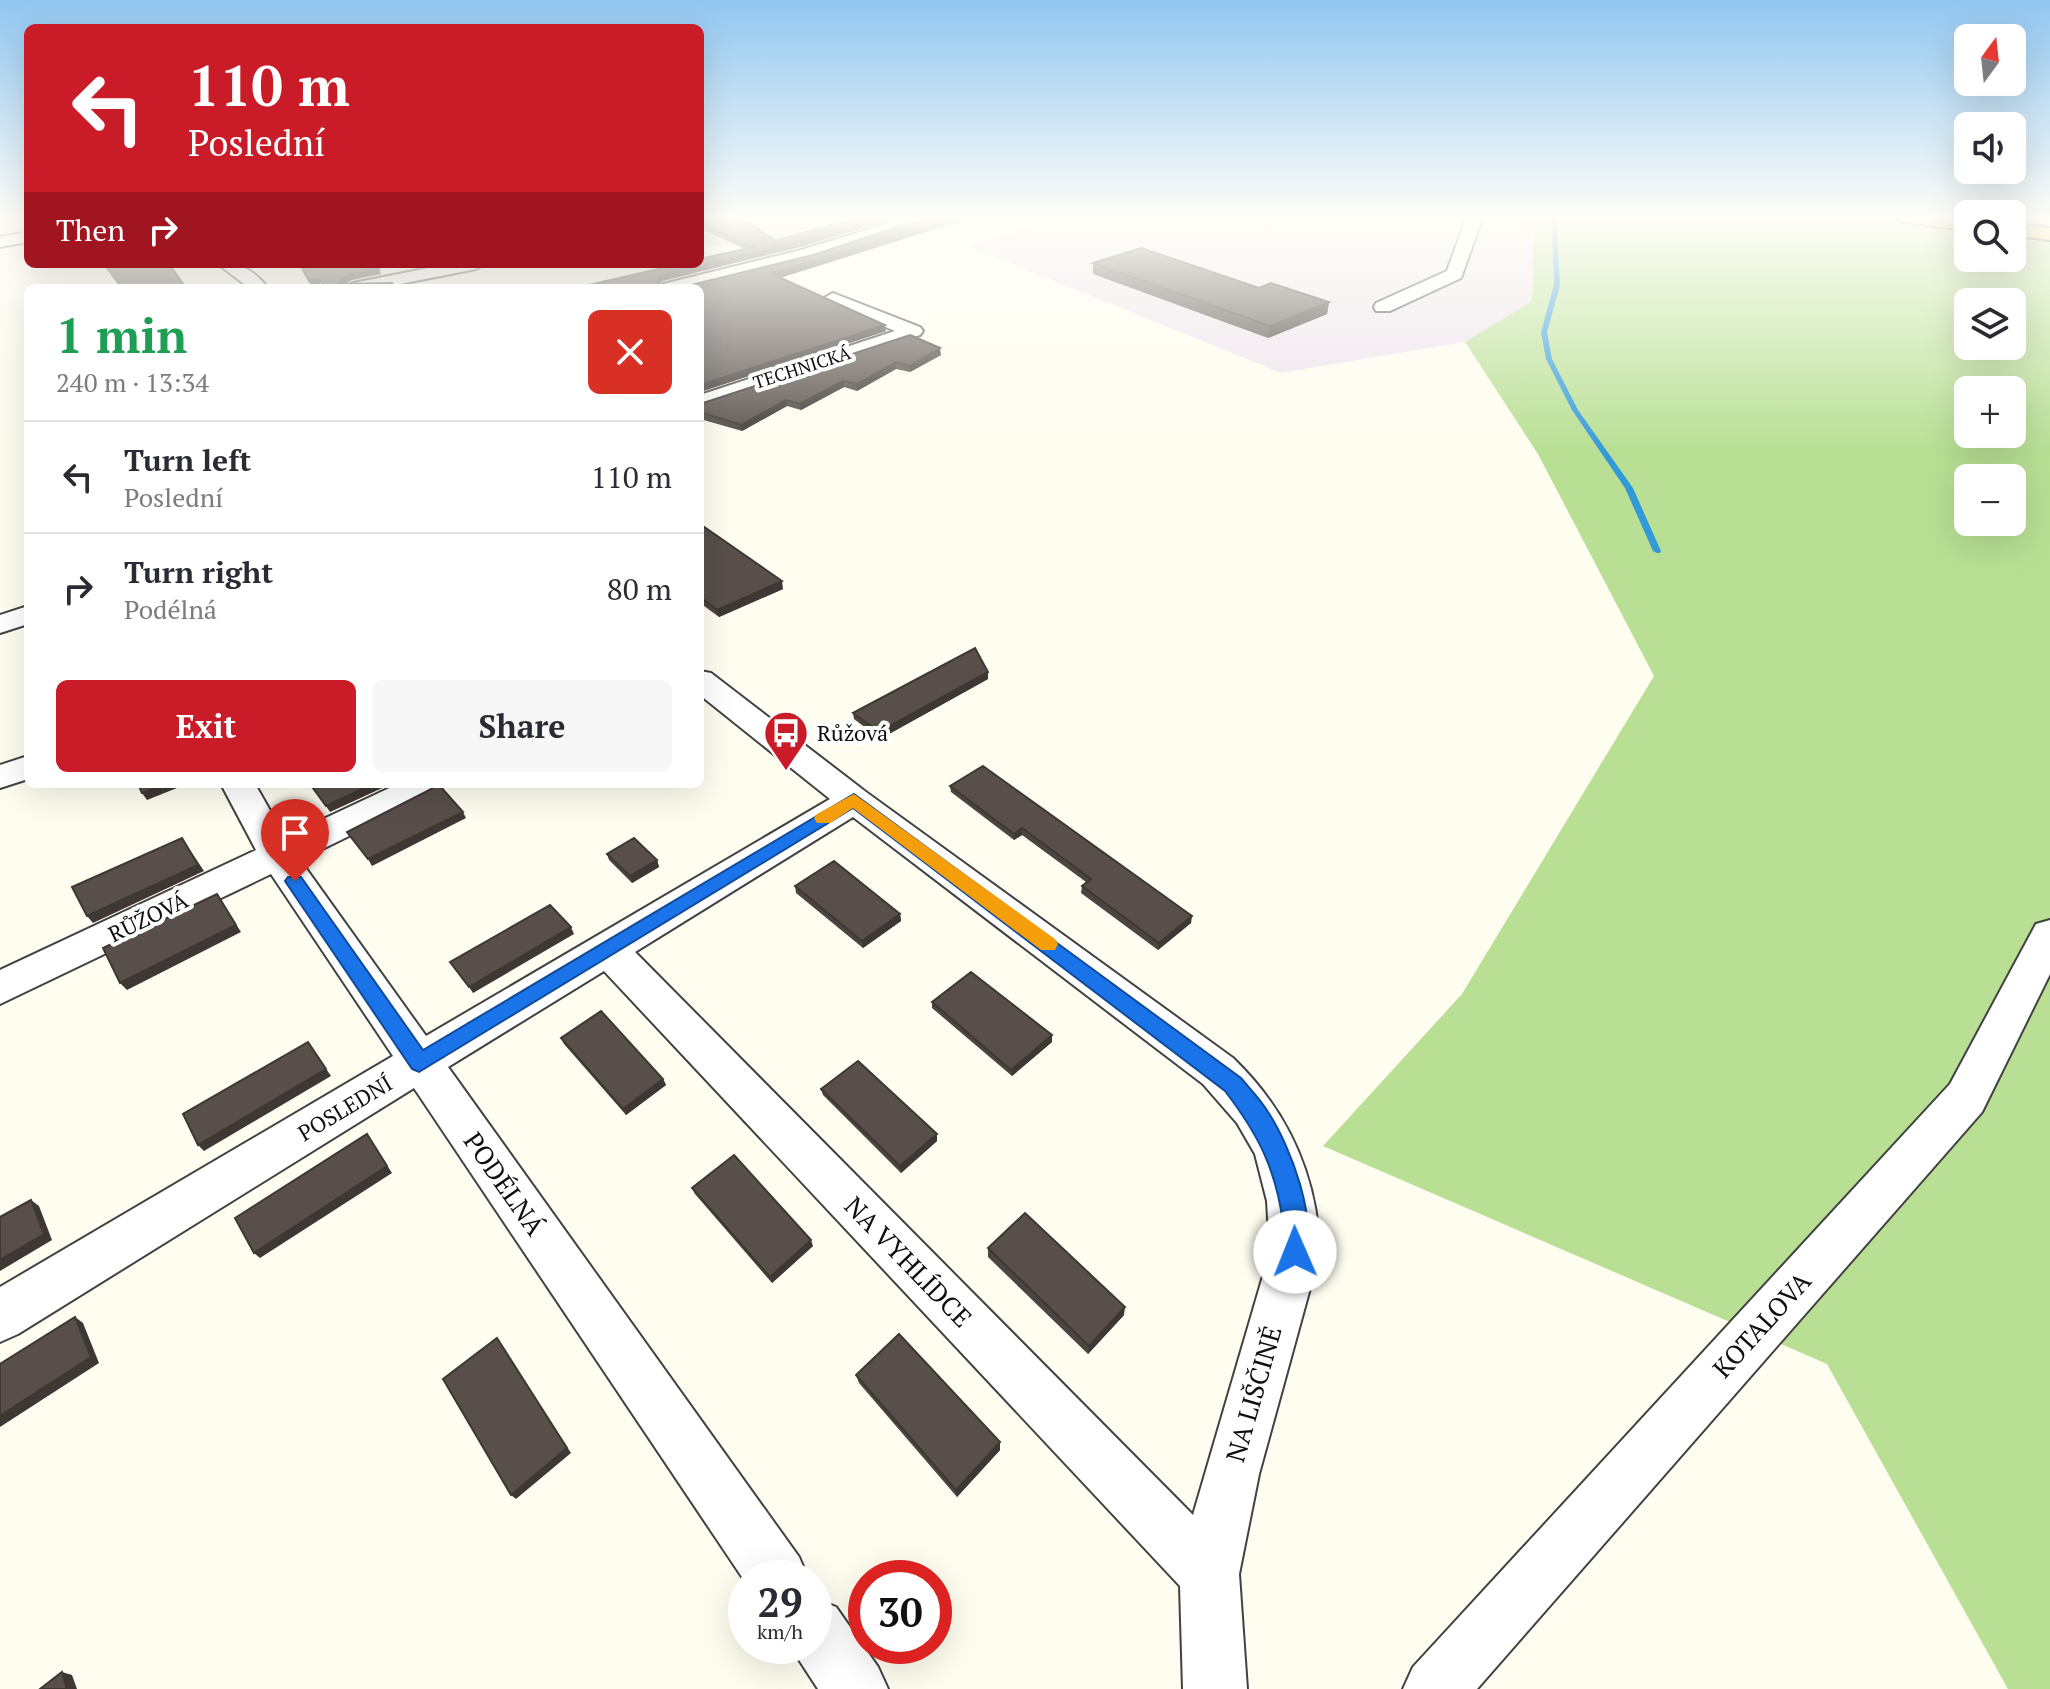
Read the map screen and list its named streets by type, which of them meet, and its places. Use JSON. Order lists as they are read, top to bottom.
{
  "streets": {
    "street": [
      "TECHNICKÁ",
      "RŮŽOVÁ",
      "POSLEDNÍ",
      "PODÉLNÁ",
      "NA VYHLÍDCE",
      "KOTALOVA",
      "NA LIŠČINĚ"
    ]
  },
  "crossings": [
    ["RŮŽOVÁ", "PODÉLNÁ"],
    ["POSLEDNÍ", "PODÉLNÁ"],
    ["POSLEDNÍ", "NA VYHLÍDCE"],
    ["POSLEDNÍ", "NA LIŠČINĚ"],
    ["NA VYHLÍDCE", "NA LIŠČINĚ"]
  ],
  "places": {
    "bus stop": ["Růžová"]
  },
  "north": "top",
  "page": {
    "map_buttons": ["+", "−"],
    "turn": ["110 m", "Poslední"],
    "then": "Then",
    "heading": ["1 min", "240 m · 13:34"],
    "list": [
      {
        "name": "Turn left",
        "note": "Poslední",
        "value": "110 m"
      },
      {
        "name": "Turn right",
        "note": "Podélná",
        "value": "80 m"
      }
    ],
    "buttons": ["Exit", "Share"],
    "speed": "29 km/h",
    "limit": "30"
  }
}
